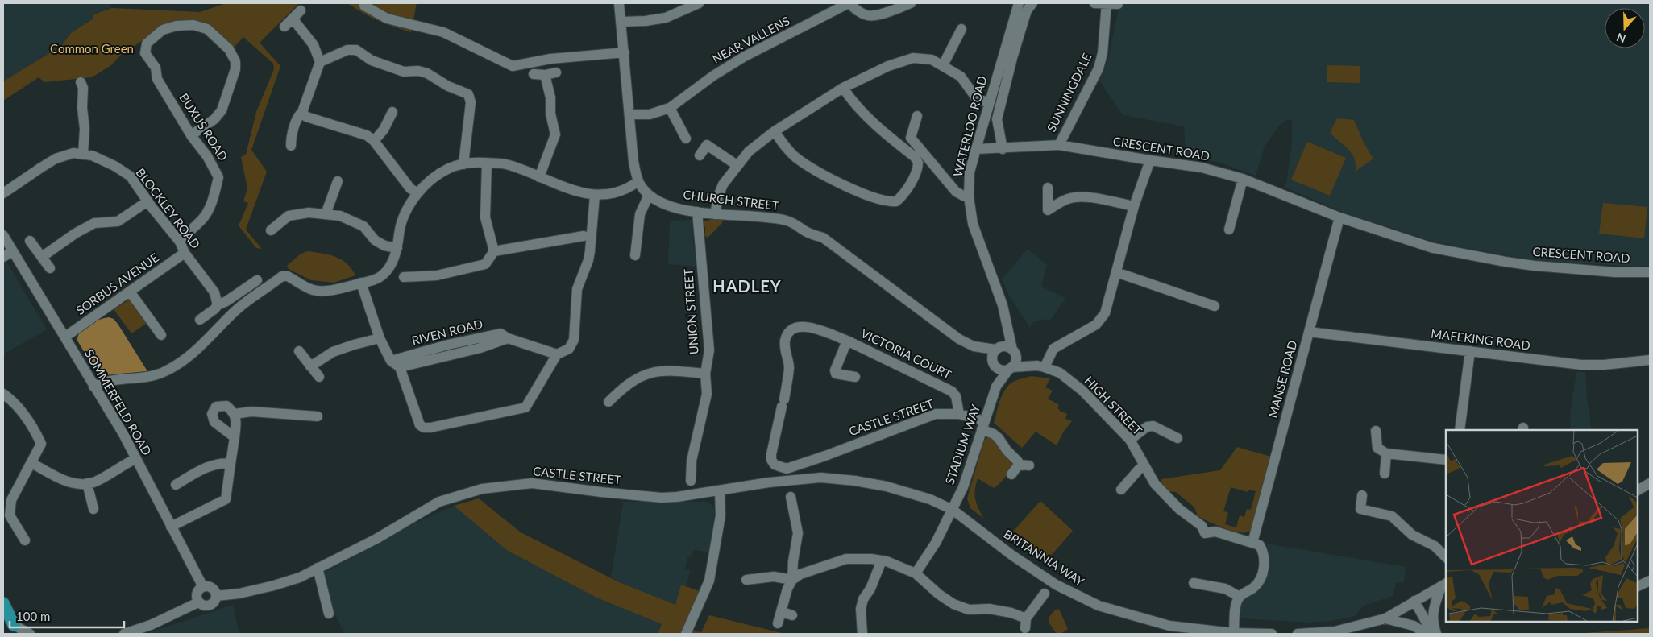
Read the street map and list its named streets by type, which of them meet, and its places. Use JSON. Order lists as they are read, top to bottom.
{
  "streets": {
    "street": [
      "NEAR VALLENS",
      "SUNNINGDALE",
      "WATERLOO ROAD",
      "BUXUS ROAD",
      "CRESCENT ROAD",
      "CHURCH STREET",
      "BLOCKLEY ROAD",
      "SORBUS AVENUE",
      "UNION STREET",
      "RIVEN ROAD",
      "MAFEKING ROAD",
      "VICTORIA COURT",
      "MANSE ROAD",
      "SOMMERFELD ROAD",
      "HIGH STREET",
      "CASTLE STREET",
      "STADIUM WAY",
      "BRITANNIA WAY"
    ]
  },
  "crossings": [
    ["NEAR VALLENS", "CHURCH STREET"],
    ["SUNNINGDALE", "CRESCENT ROAD"],
    ["WATERLOO ROAD", "CRESCENT ROAD"],
    ["WATERLOO ROAD", "CHURCH STREET"],
    ["WATERLOO ROAD", "HIGH STREET"],
    ["WATERLOO ROAD", "STADIUM WAY"],
    ["BUXUS ROAD", "BLOCKLEY ROAD"],
    ["CRESCENT ROAD", "MANSE ROAD"],
    ["CHURCH STREET", "UNION STREET"],
    ["CHURCH STREET", "HIGH STREET"],
    ["CHURCH STREET", "STADIUM WAY"],
    ["BLOCKLEY ROAD", "SORBUS AVENUE"],
    ["SORBUS AVENUE", "SOMMERFELD ROAD"],
    ["MAFEKING ROAD", "MANSE ROAD"],
    ["VICTORIA COURT", "CASTLE STREET"],
    ["MANSE ROAD", "HIGH STREET"],
    ["SOMMERFELD ROAD", "CASTLE STREET"],
    ["HIGH STREET", "STADIUM WAY"],
    ["CASTLE STREET", "STADIUM WAY"],
    ["CASTLE STREET", "BRITANNIA WAY"],
    ["STADIUM WAY", "BRITANNIA WAY"]
  ],
  "districts": ["HADLEY"],
  "parks": ["Common Green"],
  "scale_bar": "100 m",
  "north": "bottom"
}
